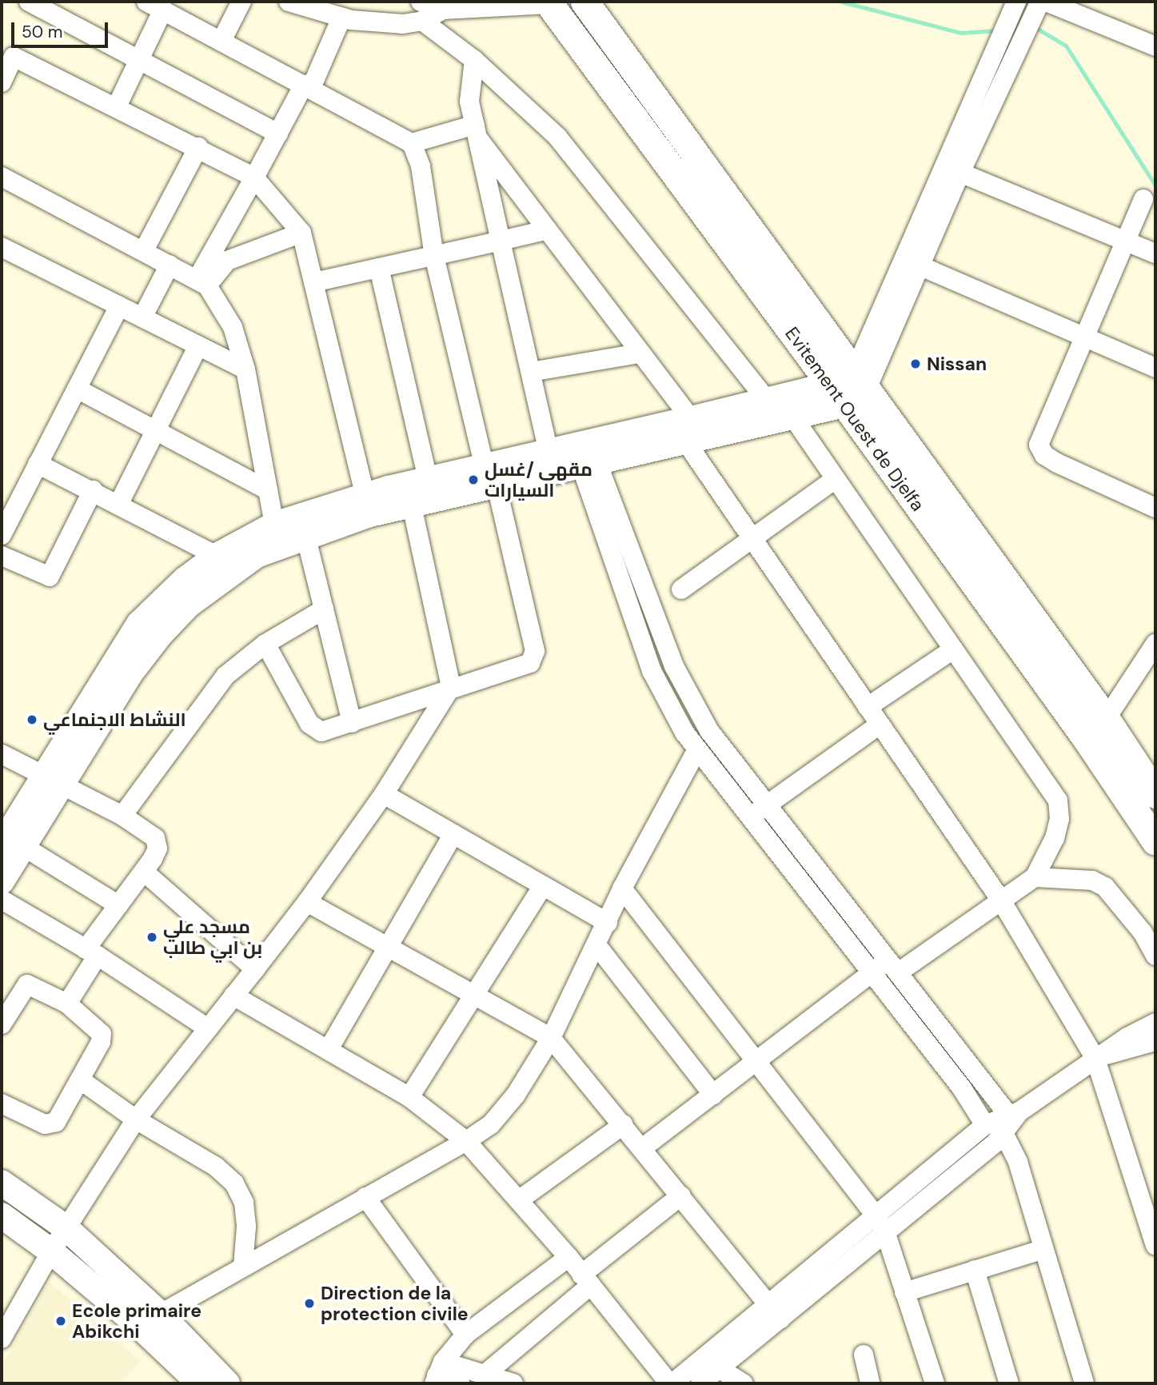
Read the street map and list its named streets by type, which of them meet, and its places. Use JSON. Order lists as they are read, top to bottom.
{
  "streets": {
    "highway": ["Evitement Ouest de Djelfa"]
  },
  "places": [
    "Nissan",
    "مقهى /غسل السيارات",
    "النشاط الاجنماعي",
    "مسجد علي بن ابي طالب",
    "Direction de la protection civile",
    "Ecole primaire Abikchi"
  ],
  "scale_bar": "50 m"
}
